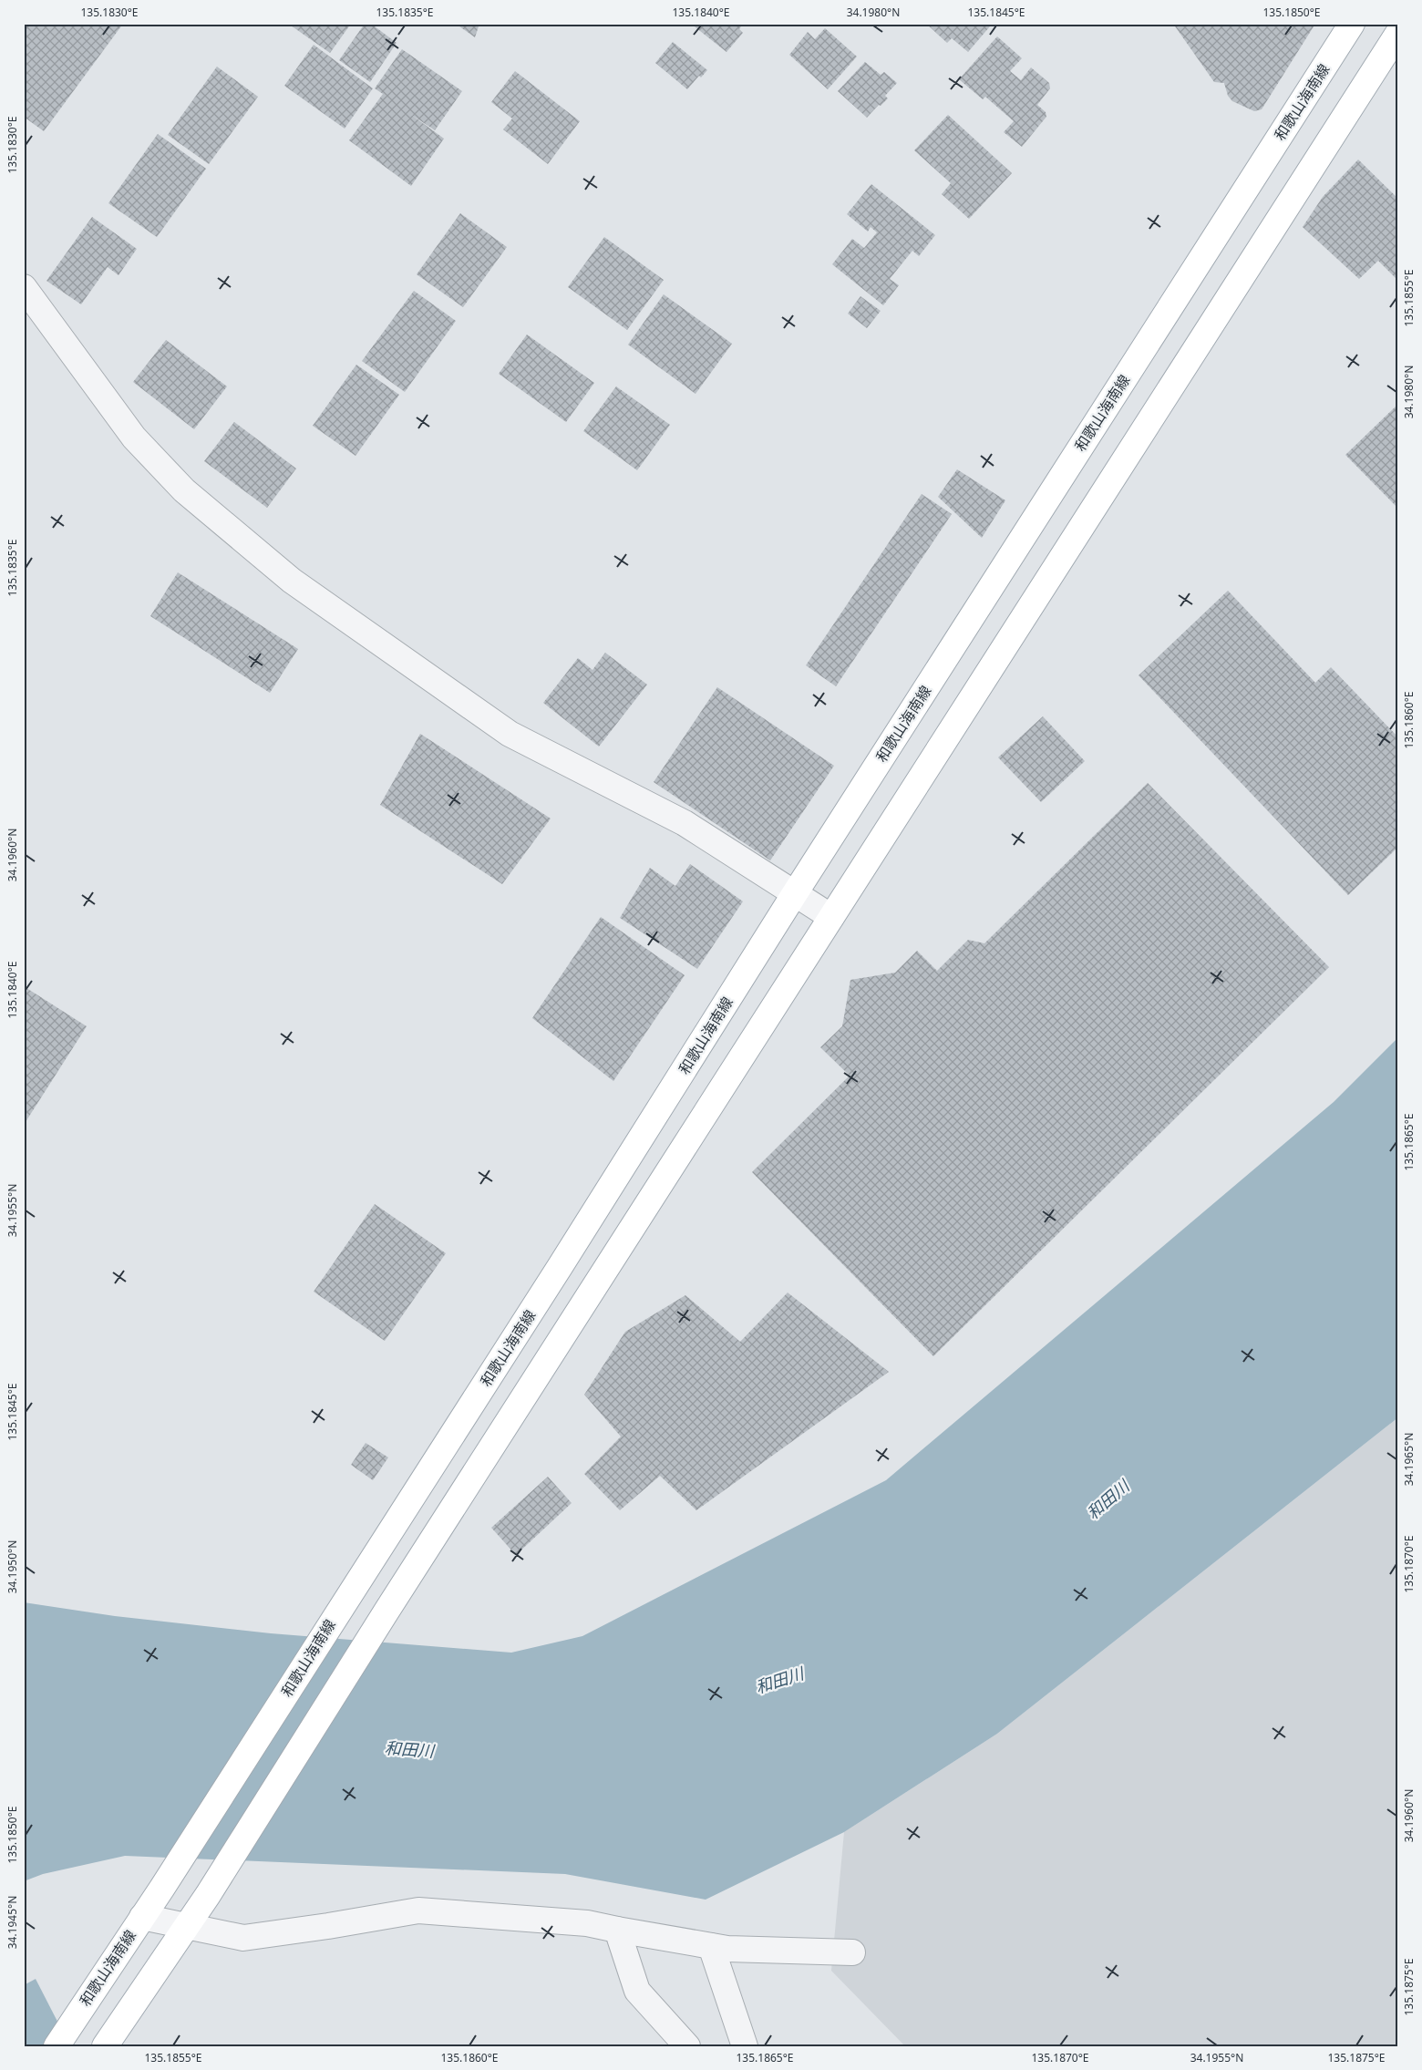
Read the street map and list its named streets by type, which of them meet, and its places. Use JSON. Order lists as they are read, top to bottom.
{
  "streets": {
    "main road": ["和歌山海南線"]
  },
  "water": ["和田川"],
  "coordinates": [
    "135.1830°E",
    "135.1835°E",
    "135.1840°E",
    "34.1980°N",
    "135.1845°E",
    "135.1850°E",
    "135.1855°E",
    "135.1860°E",
    "34.1960°N",
    "135.1865°E",
    "34.1955°N",
    "34.1965°N",
    "135.1870°E",
    "34.1950°N",
    "34.1945°N",
    "135.1875°E"
  ]
}
